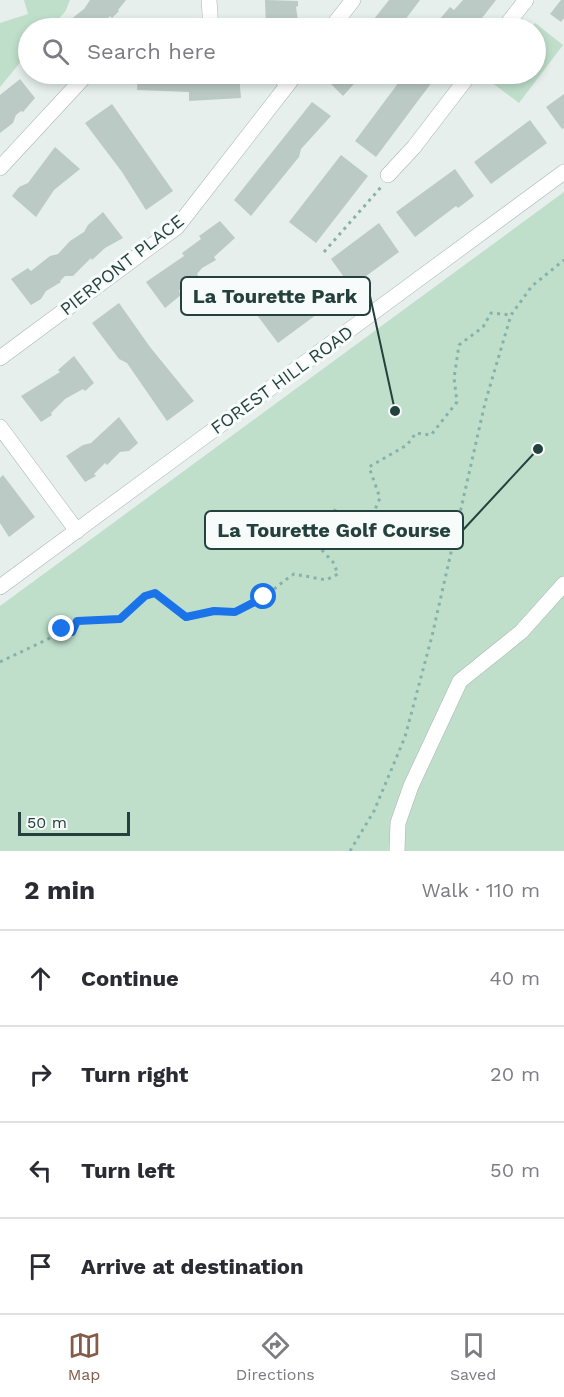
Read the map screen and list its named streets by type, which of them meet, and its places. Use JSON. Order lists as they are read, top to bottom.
{
  "streets": {
    "street": ["PIERPONT PLACE", "FOREST HILL ROAD"]
  },
  "places": ["La Tourette Park", "La Tourette Golf Course"],
  "scale_bar": "50 m",
  "page": {
    "search": "Search here",
    "scale": "50 m",
    "heading": ["2 min", "Walk · 110 m"],
    "list": [
      ["Continue", "40 m"],
      ["Turn right", "20 m"],
      ["Turn left", "50 m"],
      "Arrive at destination"
    ],
    "nav": ["Map", "Directions", "Saved"]
  }
}
